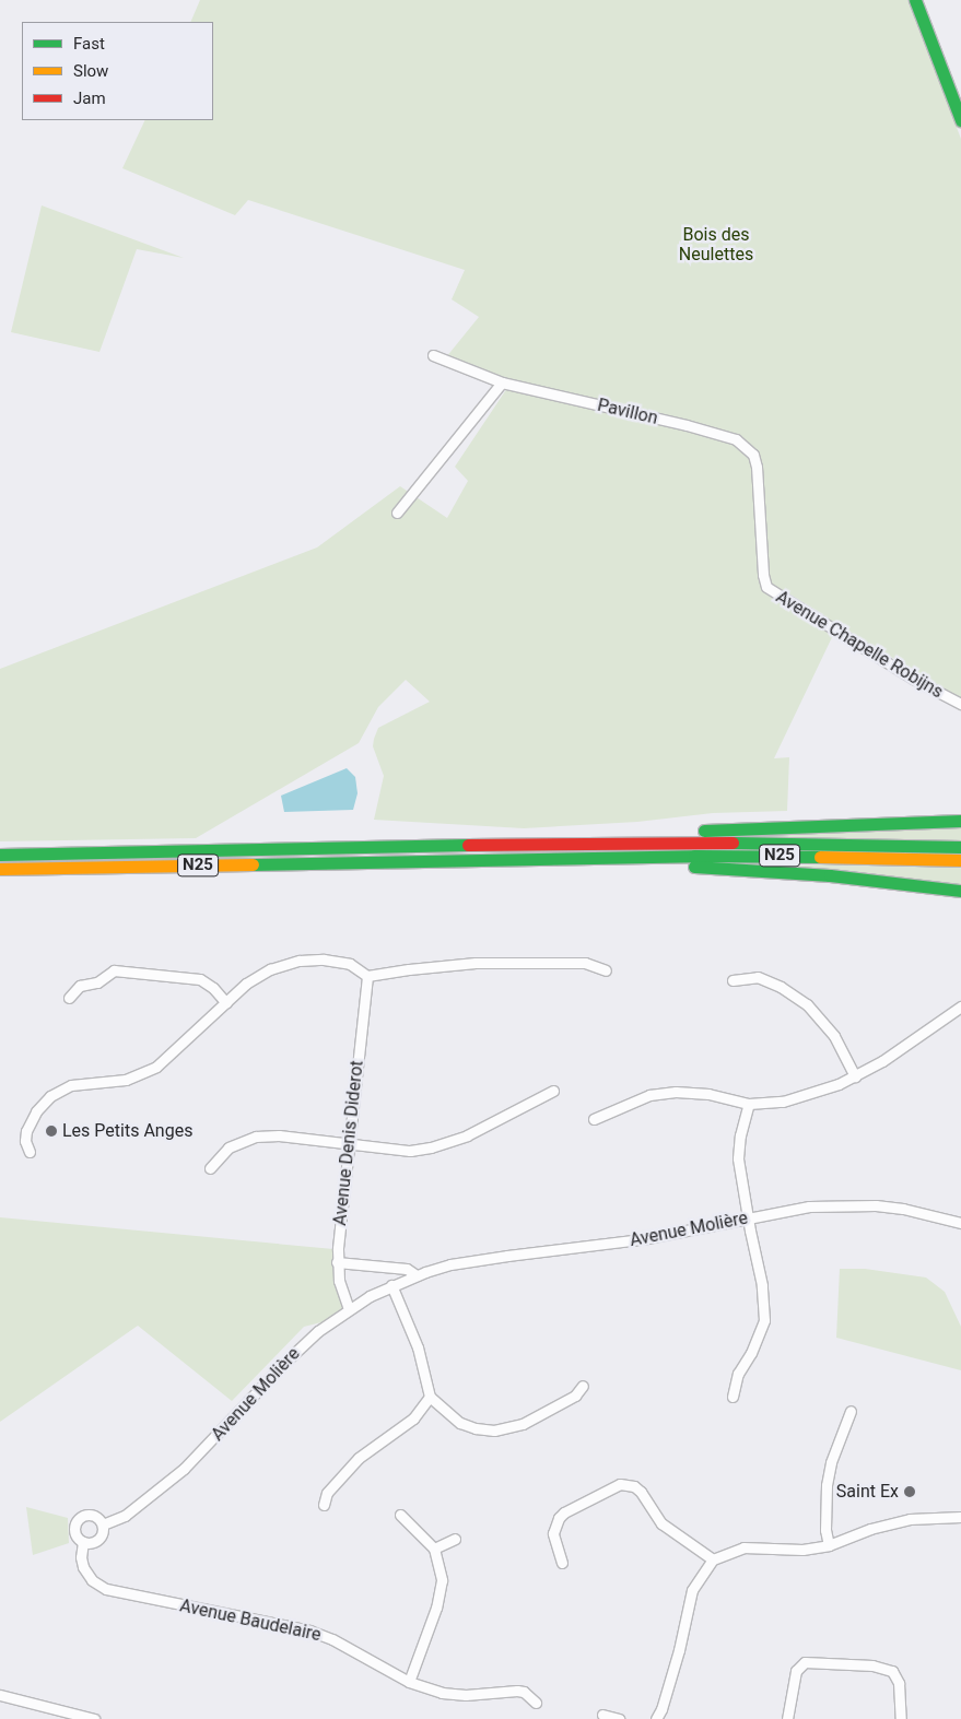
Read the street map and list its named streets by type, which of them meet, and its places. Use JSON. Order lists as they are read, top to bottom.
{
  "streets": {
    "main road": ["N25"],
    "street": [
      "Pavillon",
      "Avenue Chapelle Robijns",
      "Avenue Denis Diderot",
      "Avenue Molière",
      "Avenue Baudelaire"
    ]
  },
  "crossings": [
    ["Pavillon", "Avenue Chapelle Robijns"],
    ["Avenue Denis Diderot", "Avenue Molière"],
    ["Avenue Molière", "Avenue Baudelaire"]
  ],
  "parks": ["Bois des Neulettes"],
  "places": ["Les Petits Anges", "Saint Ex"],
  "legend": ["Fast", "Slow", "Jam"]
}
